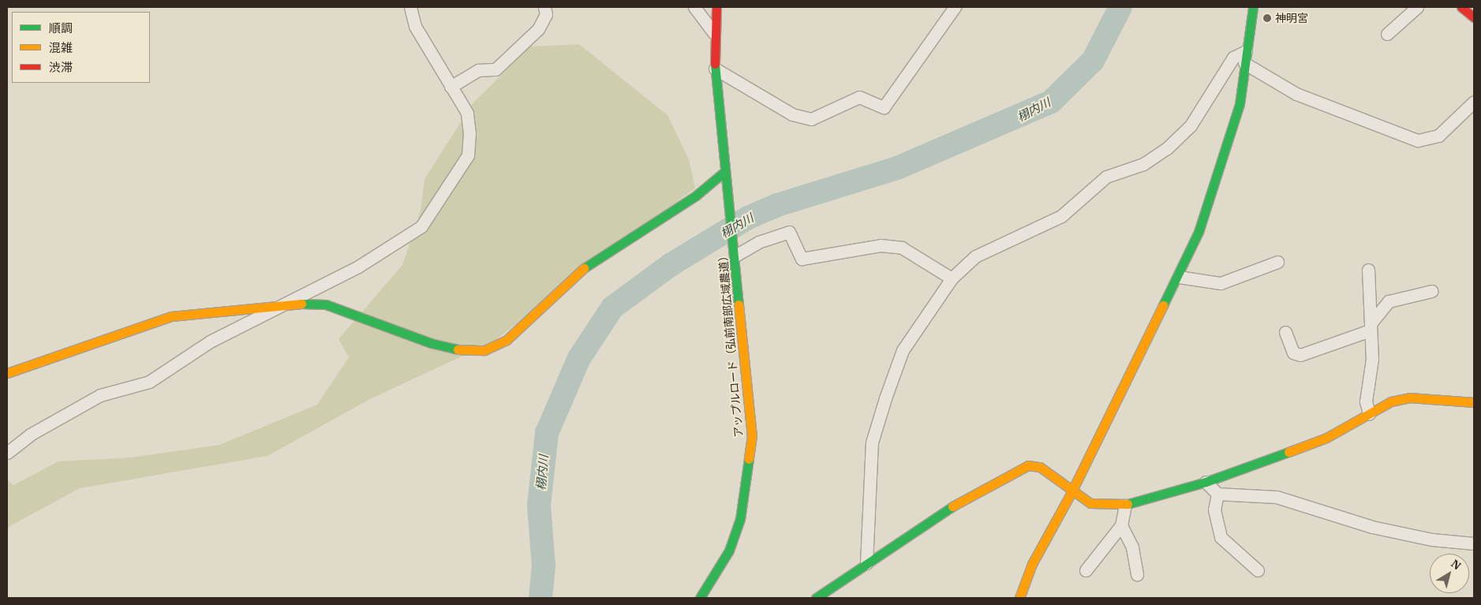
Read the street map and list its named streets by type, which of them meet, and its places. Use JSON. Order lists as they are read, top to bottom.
{
  "streets": {
    "street": ["アップルロード（弘前南部広域農道）"]
  },
  "water": ["栩内川"],
  "places": ["神明宮"],
  "legend": ["順調", "混雑", "渋滞"],
  "north": "top right"
}
